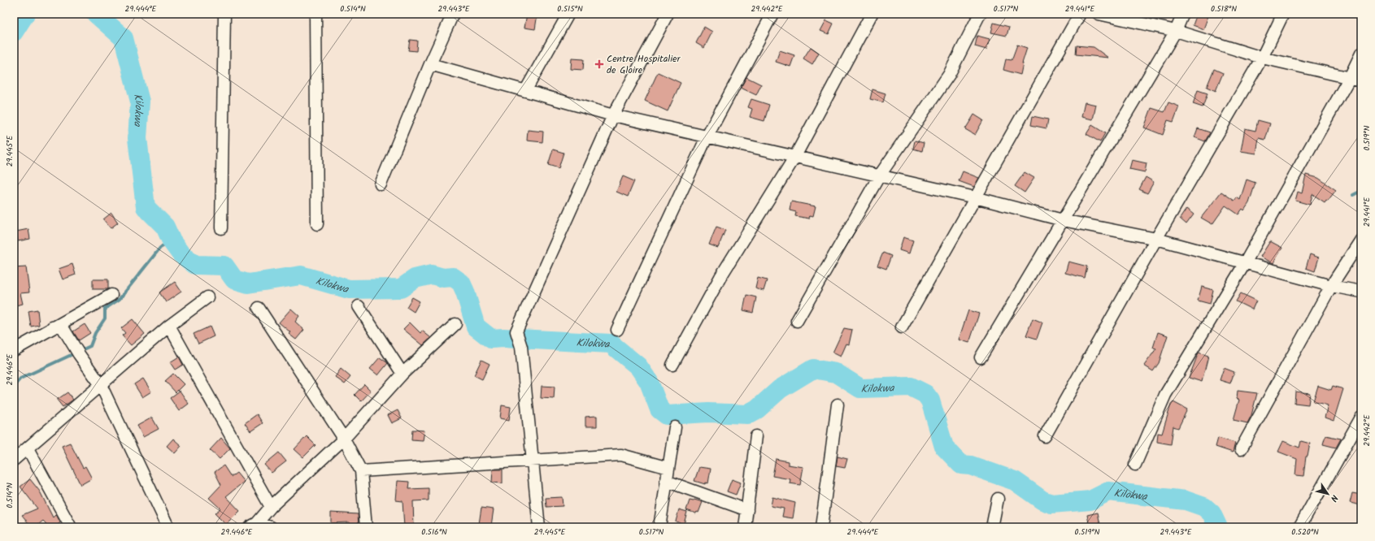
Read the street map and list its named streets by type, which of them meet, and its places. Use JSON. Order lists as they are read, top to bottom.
{
  "water": ["Kilokwa"],
  "places": {
    "health": ["Centre Hospitalier de Gloire"]
  },
  "north": "bottom right",
  "coordinates": [
    "29.444°E",
    "0.514°N",
    "29.443°E",
    "0.515°N",
    "29.442°E",
    "0.517°N",
    "29.441°E",
    "0.518°N",
    "0.519°N",
    "29.445°E",
    "29.446°E",
    "0.516°N",
    "0.520°N"
  ]
}
